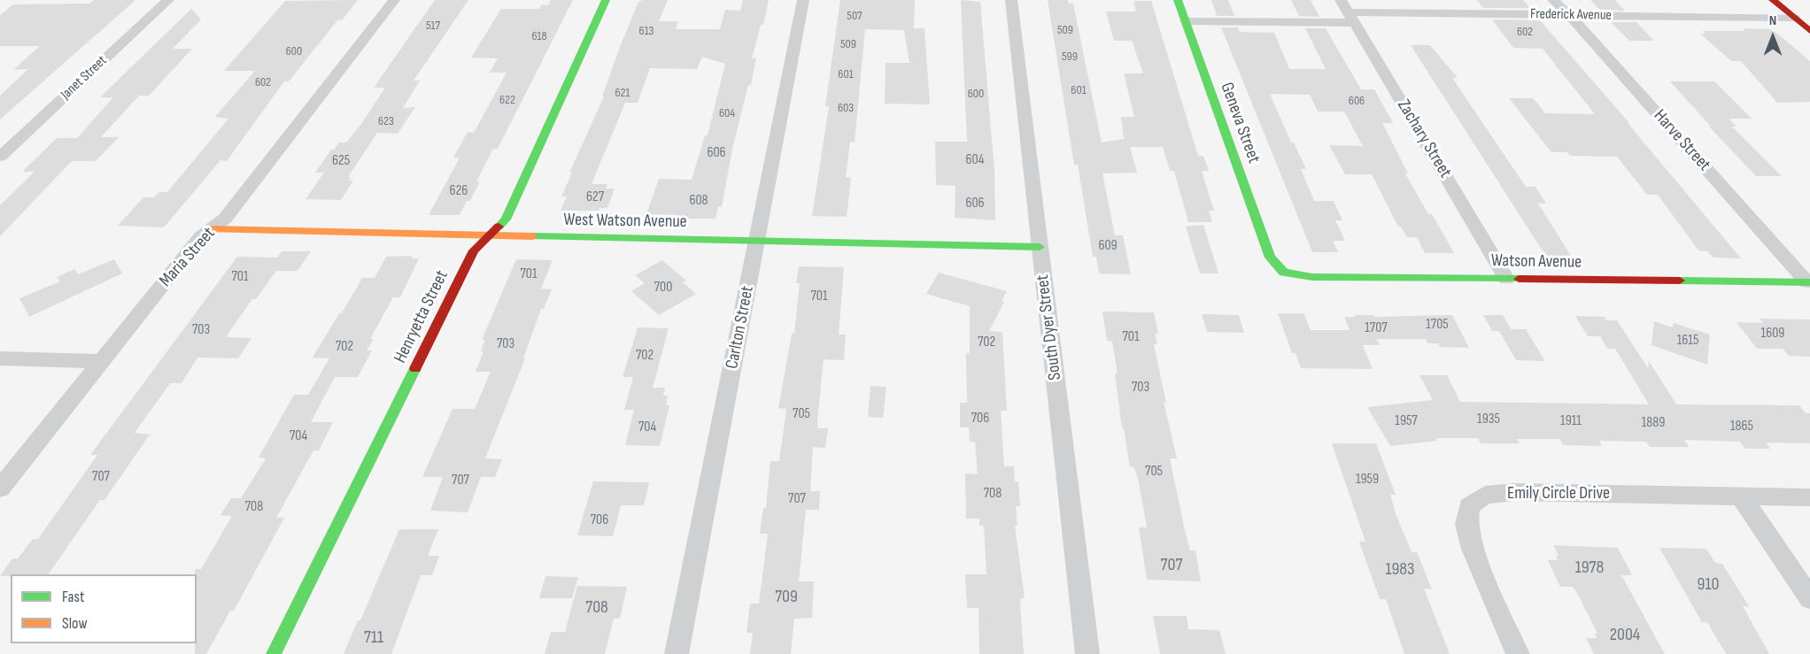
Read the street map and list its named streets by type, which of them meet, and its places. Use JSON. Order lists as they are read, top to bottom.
{
  "streets": {
    "street": [
      "Frederick Avenue",
      "Janet Street",
      "Geneva Street",
      "Zachary Street",
      "Harve Street",
      "West Watson Avenue",
      "Maria Street",
      "Watson Avenue",
      "Henryetta Street",
      "Carlton Street",
      "South Dyer Street",
      "Emily Circle Drive"
    ]
  },
  "crossings": [
    ["Frederick Avenue", "Geneva Street"],
    ["Frederick Avenue", "Zachary Street"],
    ["Frederick Avenue", "Harve Street"],
    ["Geneva Street", "Watson Avenue"],
    ["Zachary Street", "Watson Avenue"],
    ["Harve Street", "Watson Avenue"],
    ["West Watson Avenue", "Maria Street"],
    ["West Watson Avenue", "Henryetta Street"],
    ["West Watson Avenue", "Carlton Street"],
    ["West Watson Avenue", "South Dyer Street"]
  ],
  "house_numbers": [
    "507",
    "517",
    "509",
    "613",
    "602",
    "618",
    "509",
    "600",
    "599",
    "601",
    "602",
    "601",
    "621",
    "600",
    "622",
    "606",
    "603",
    "604",
    "623",
    "606",
    "604",
    "625",
    "626",
    "627",
    "608",
    "606",
    "609",
    "701",
    "701",
    "700",
    "701",
    "1705",
    "1707",
    "703",
    "1609",
    "701",
    "1615",
    "702",
    "703",
    "702",
    "702",
    "703",
    "705",
    "706",
    "1935",
    "1957",
    "1911",
    "1889",
    "1865",
    "704",
    "704",
    "705",
    "707",
    "1959",
    "707",
    "708",
    "707",
    "708",
    "706",
    "707",
    "1978",
    "1983",
    "910",
    "709",
    "708",
    "2004",
    "711"
  ],
  "legend": ["Fast", "Slow"],
  "north": "top"
}
